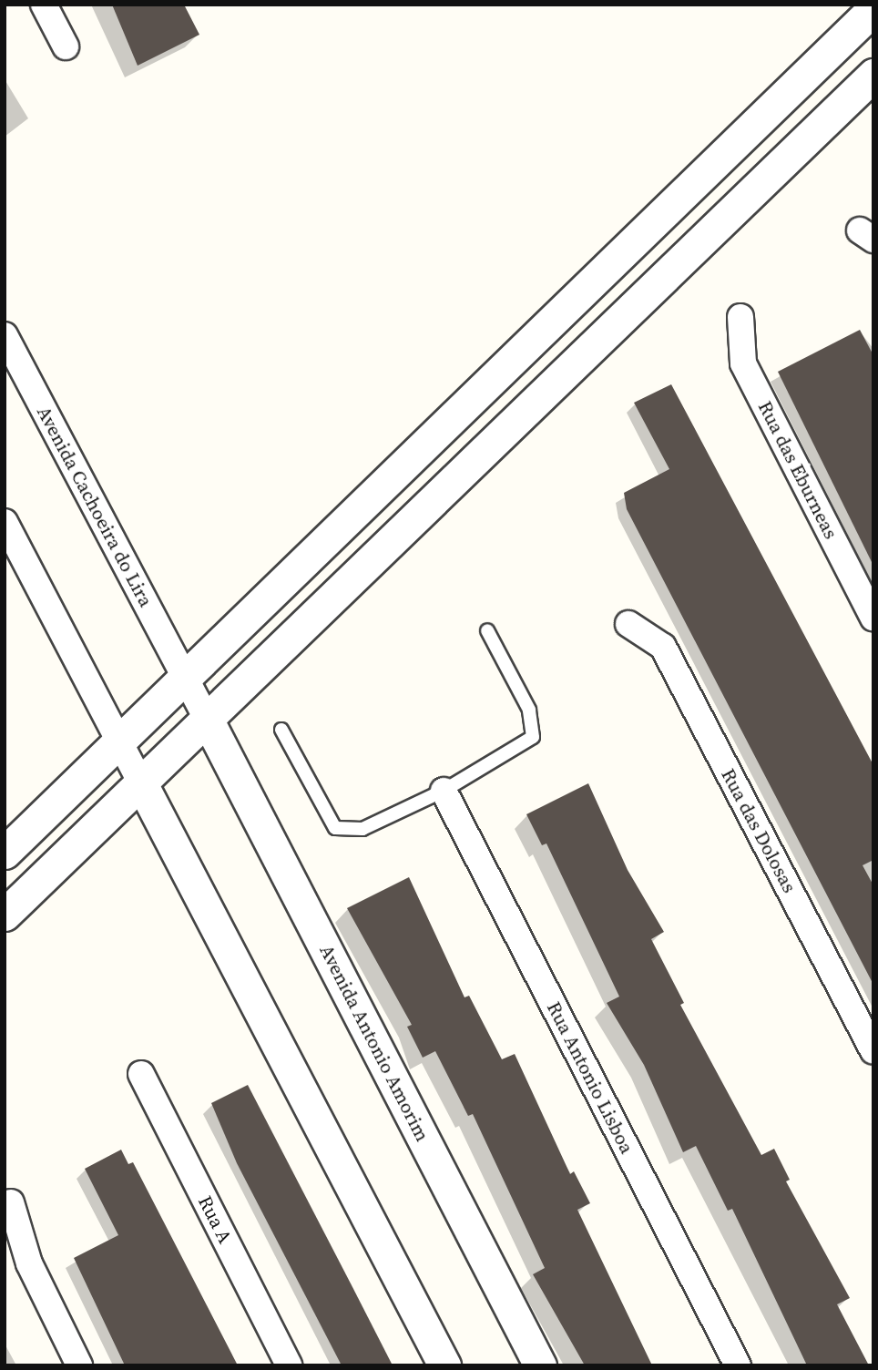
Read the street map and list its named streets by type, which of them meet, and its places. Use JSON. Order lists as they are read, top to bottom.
{
  "streets": {
    "street": [
      "Rua das Eburneas",
      "Avenida Cachoeira do Lira",
      "Rua das Dolosas",
      "Avenida Antonio Amorim",
      "Rua Antonio Lisboa",
      "Rua A"
    ]
  },
  "crossings": [
    ["Avenida Cachoeira do Lira", "Avenida Antonio Amorim"]
  ]
}
